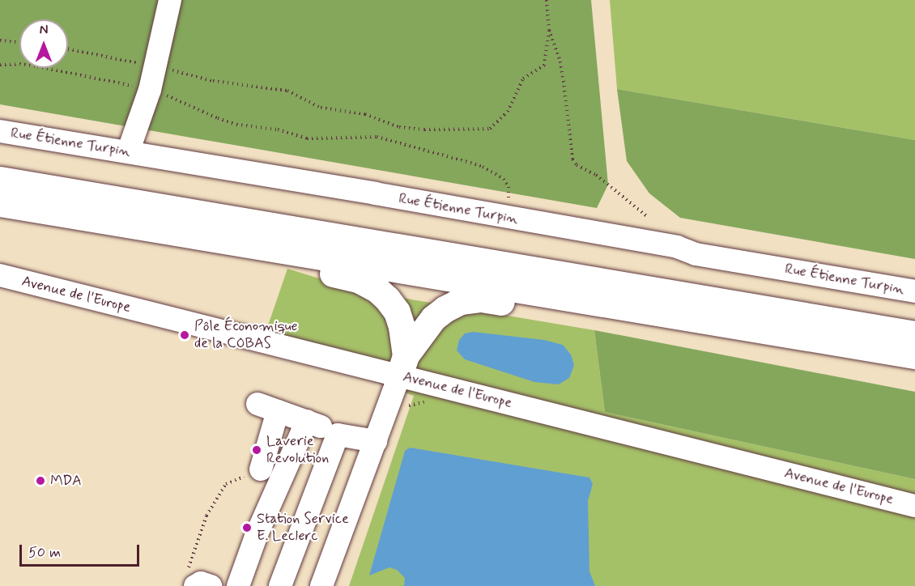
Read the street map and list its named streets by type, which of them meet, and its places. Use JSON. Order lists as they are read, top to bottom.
{
  "streets": {
    "street": ["Rue Étienne Turpin", "Avenue de l'Europe"]
  },
  "places": [
    "Pôle Économique de la COBAS",
    "Laverie Revolution",
    "MDA",
    "Station Service E. Leclerc"
  ],
  "scale_bar": "50 m",
  "north": "top"
}
